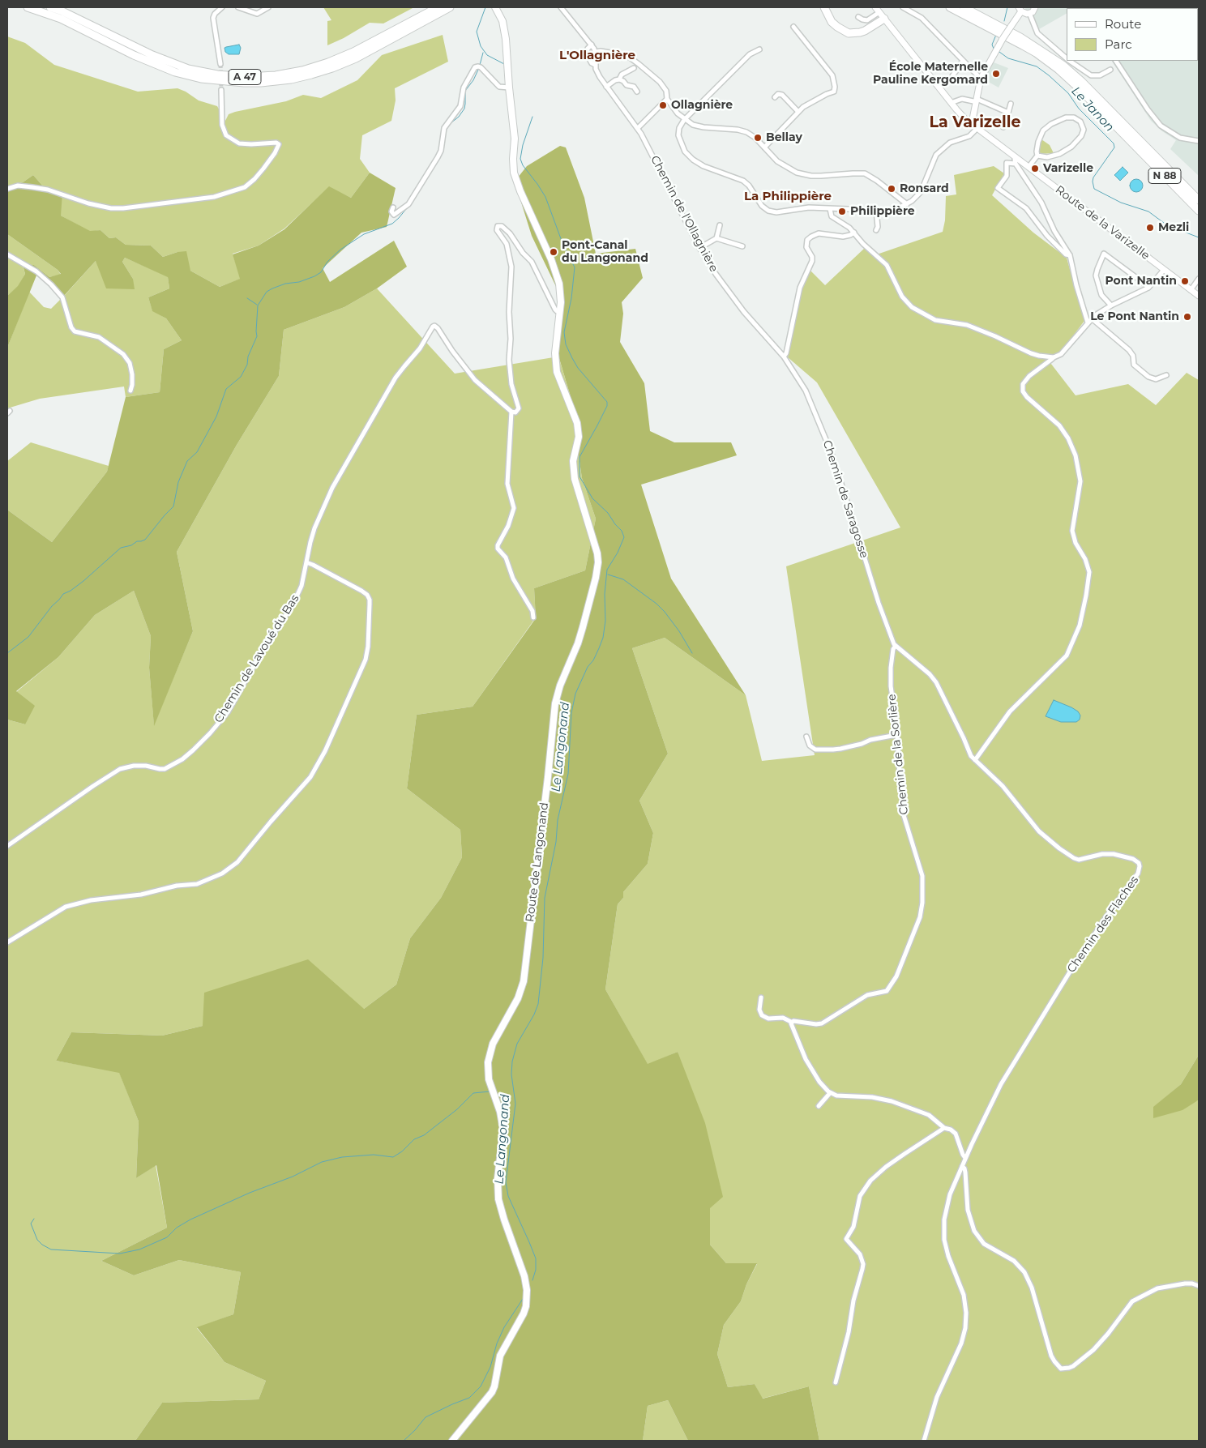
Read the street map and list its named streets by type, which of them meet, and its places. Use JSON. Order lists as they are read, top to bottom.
{
  "streets": {
    "highway": ["A 47", "N 88"],
    "main road": ["Route de la Varizelle", "Route de Langonand"],
    "street": [
      "Chemin de l'Ollagnière",
      "Chemin de Saragosse",
      "Chemin de Lavoué du Bas",
      "Chemin de la Sorlière",
      "Chemin des Flaches"
    ]
  },
  "crossings": [
    ["Chemin de l'Ollagnière", "Chemin de Saragosse"],
    ["Chemin de Saragosse", "Chemin de la Sorlière"],
    ["Chemin de Saragosse", "Chemin des Flaches"],
    ["Chemin de la Sorlière", "Chemin des Flaches"]
  ],
  "districts": ["L'Ollagnière", "La Varizelle", "La Philippière"],
  "water": ["Le Janon", "Le Langonand"],
  "places": [
    "École Maternelle Pauline Kergomard",
    "Ollagnière",
    "Bellay",
    "Varizelle",
    "Ronsard",
    "Philippière",
    "Mezli",
    "Pont-Canal du Langonand",
    "Pont Nantin",
    "Le Pont Nantin"
  ],
  "legend": ["Route", "Parc"]
}
